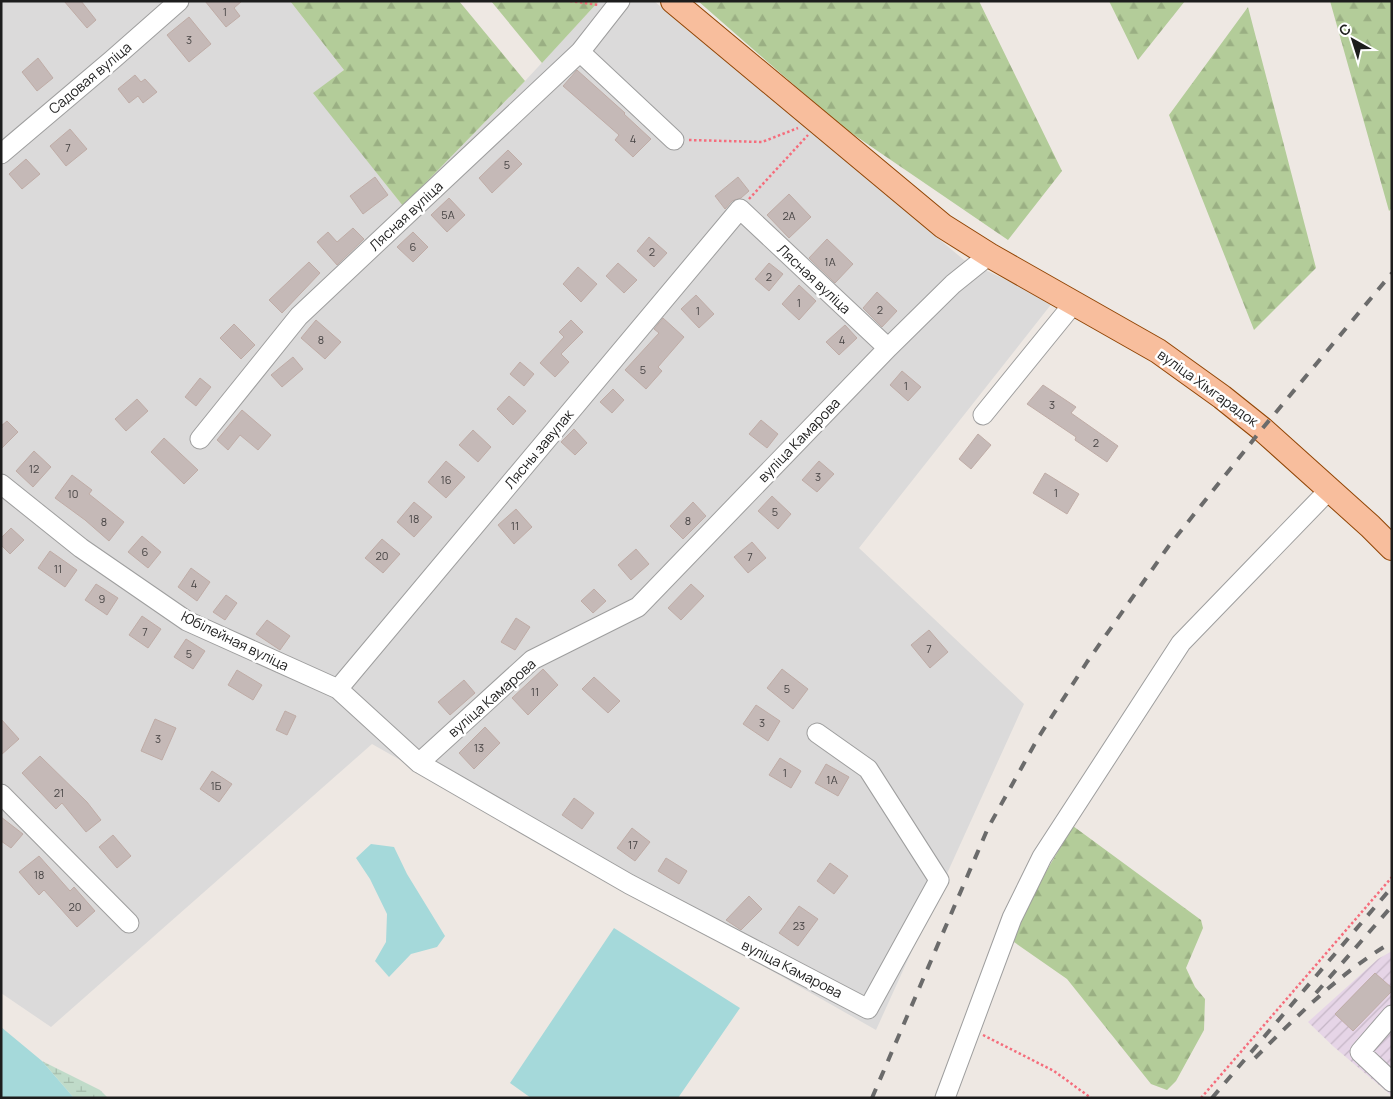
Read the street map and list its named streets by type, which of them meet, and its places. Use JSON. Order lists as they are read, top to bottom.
{
  "streets": {
    "main road": ["вуліца Хімгарадок"],
    "street": [
      "Садовая вуліца",
      "Лясная вуліца",
      "вуліца Камарова",
      "Лясны завулак",
      "Юбілейная вуліца"
    ]
  },
  "crossings": [
    ["Лясная вуліца", "вуліца Камарова"],
    ["Лясная вуліца", "Лясны завулак"],
    ["вуліца Хімгарадок", "вуліца Камарова"],
    ["вуліца Камарова", "Юбілейная вуліца"],
    ["Лясны завулак", "Юбілейная вуліца"]
  ],
  "house_numbers": [
    "1",
    "3",
    "4",
    "7",
    "5",
    "5А",
    "2А",
    "6",
    "2",
    "1А",
    "2",
    "1",
    "2",
    "1",
    "8",
    "4",
    "5",
    "1",
    "3",
    "2",
    "12",
    "3",
    "16",
    "1",
    "10",
    "5",
    "18",
    "8",
    "8",
    "11",
    "6",
    "20",
    "7",
    "11",
    "4",
    "9",
    "7",
    "7",
    "5",
    "5",
    "11",
    "3",
    "3",
    "13",
    "1",
    "1А",
    "1Б",
    "21",
    "17",
    "18",
    "20",
    "23"
  ],
  "north": "top left"
}
